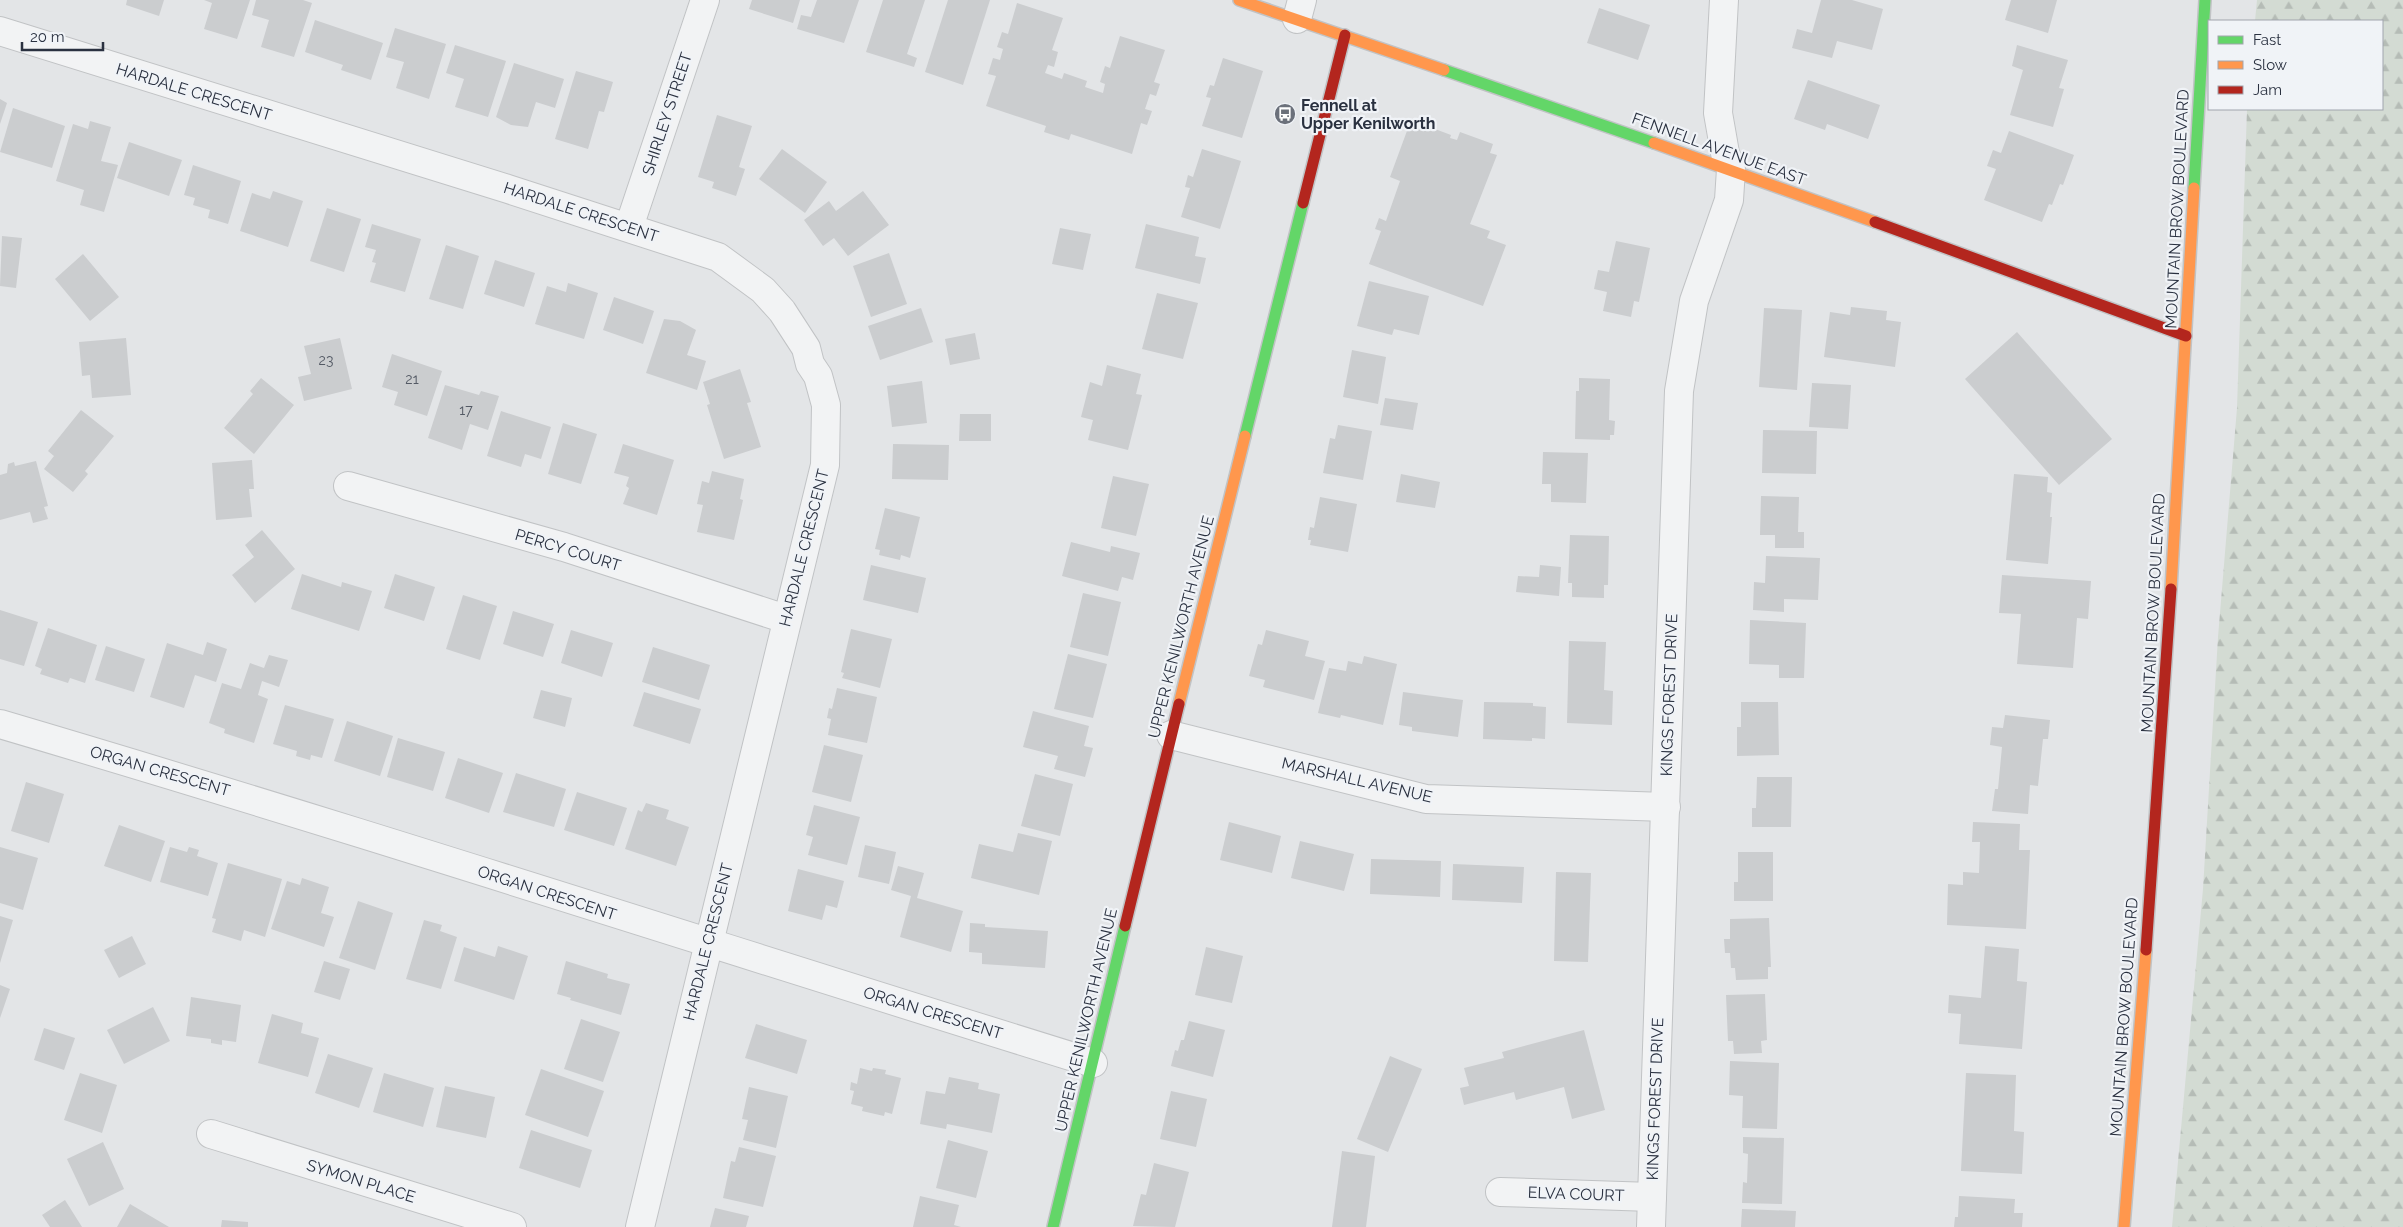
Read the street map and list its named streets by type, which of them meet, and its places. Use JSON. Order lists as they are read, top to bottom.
{
  "streets": {
    "main road": ["FENNELL AVENUE EAST", "MOUNTAIN BROW BOULEVARD", "UPPER KENILWORTH AVENUE"],
    "street": [
      "HARDALE CRESCENT",
      "SHIRLEY STREET",
      "PERCY COURT",
      "KINGS FOREST DRIVE",
      "ORGAN CRESCENT",
      "MARSHALL AVENUE",
      "SYMON PLACE",
      "ELVA COURT"
    ]
  },
  "crossings": [
    ["HARDALE CRESCENT", "SHIRLEY STREET"],
    ["HARDALE CRESCENT", "PERCY COURT"],
    ["HARDALE CRESCENT", "ORGAN CRESCENT"],
    ["FENNELL AVENUE EAST", "MOUNTAIN BROW BOULEVARD"],
    ["FENNELL AVENUE EAST", "UPPER KENILWORTH AVENUE"],
    ["FENNELL AVENUE EAST", "KINGS FOREST DRIVE"],
    ["UPPER KENILWORTH AVENUE", "ORGAN CRESCENT"],
    ["UPPER KENILWORTH AVENUE", "MARSHALL AVENUE"],
    ["KINGS FOREST DRIVE", "MARSHALL AVENUE"],
    ["KINGS FOREST DRIVE", "ELVA COURT"]
  ],
  "places": {
    "bus stop": ["Fennell at Upper Kenilworth"]
  },
  "house_numbers": ["23", "21", "17"],
  "legend": ["Fast", "Slow", "Jam"],
  "scale_bar": "20 m"
}
